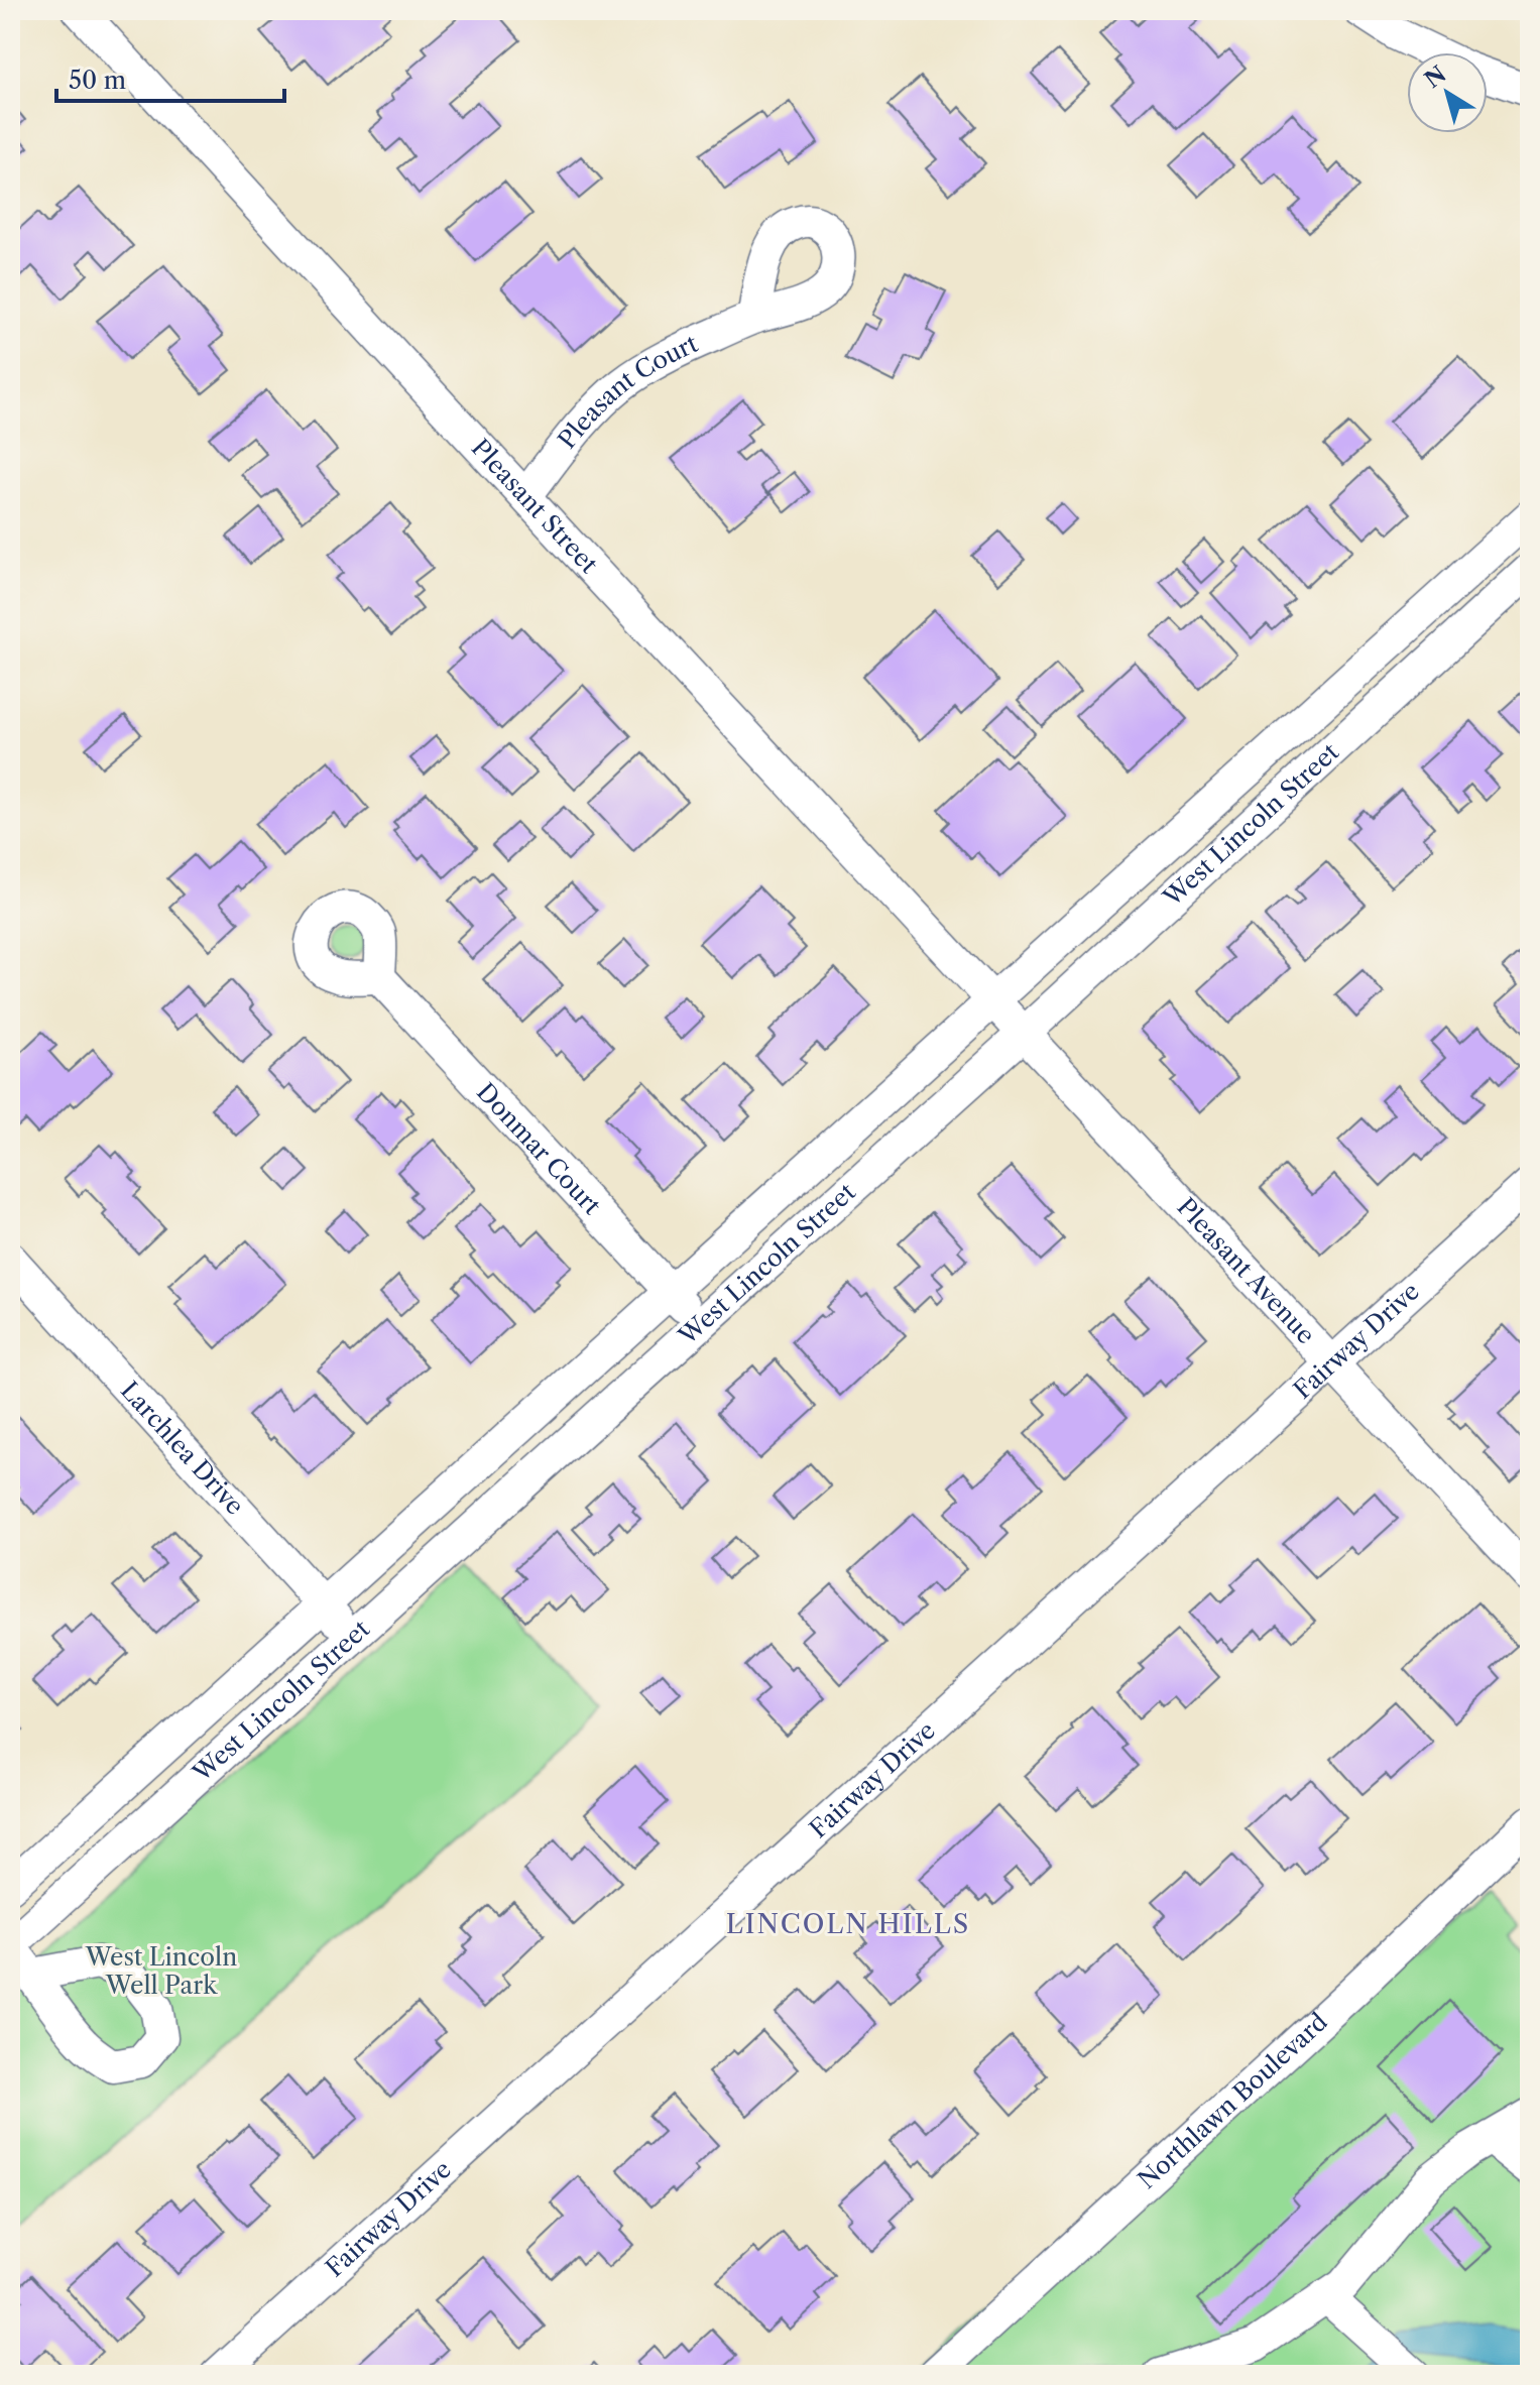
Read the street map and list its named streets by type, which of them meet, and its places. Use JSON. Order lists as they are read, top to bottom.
{
  "streets": {
    "street": [
      "Pleasant Court",
      "Pleasant Street",
      "West Lincoln Street",
      "Donmar Court",
      "Pleasant Avenue",
      "Fairway Drive",
      "Larchlea Drive",
      "Northlawn Boulevard"
    ]
  },
  "crossings": [
    ["Pleasant Court", "Pleasant Street"],
    ["Pleasant Street", "West Lincoln Street"],
    ["Pleasant Street", "Pleasant Avenue"],
    ["West Lincoln Street", "Donmar Court"],
    ["West Lincoln Street", "Pleasant Avenue"],
    ["West Lincoln Street", "Larchlea Drive"],
    ["Pleasant Avenue", "Fairway Drive"]
  ],
  "districts": ["LINCOLN HILLS"],
  "parks": ["West Lincoln Well Park"],
  "scale_bar": "50 m",
  "north": "top left"
}
